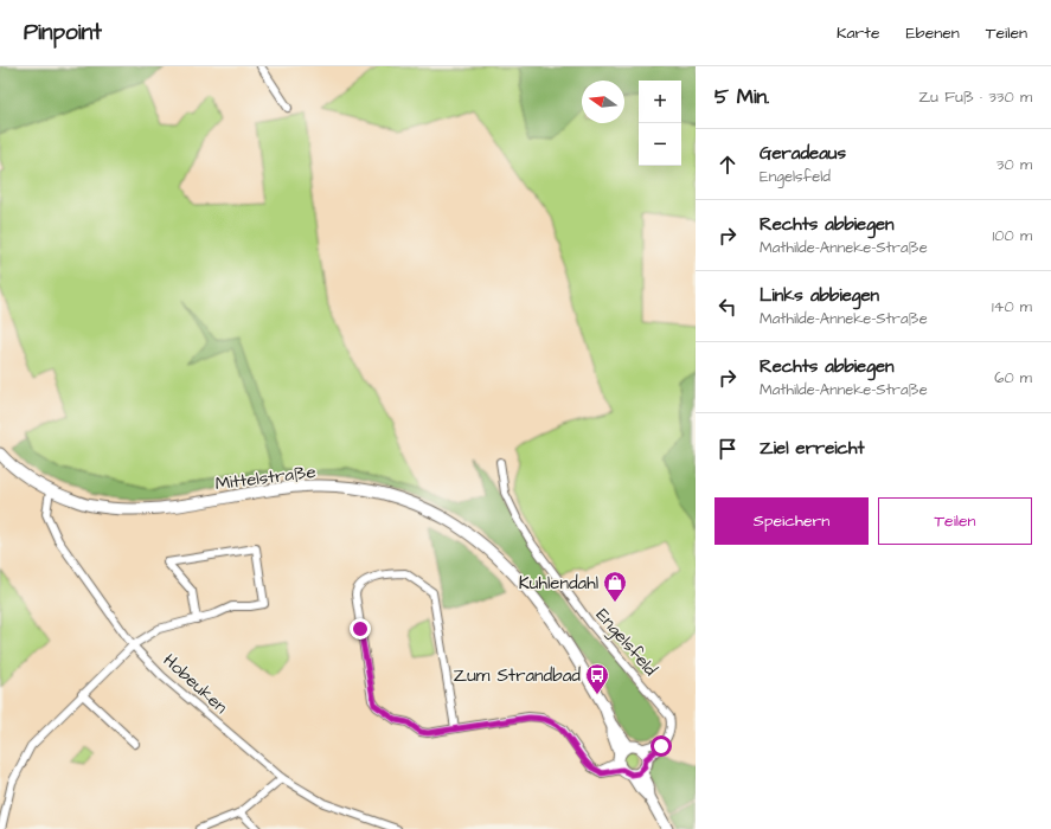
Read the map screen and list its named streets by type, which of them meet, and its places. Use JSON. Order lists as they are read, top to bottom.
{
  "streets": {
    "main road": ["Mittelstraße"],
    "street": ["Engelsfeld", "Hobeuken"]
  },
  "crossings": [
    ["Mittelstraße", "Hobeuken"]
  ],
  "places": {
    "shop": ["Kuhlendahl"],
    "bus stop": ["Zum Strandbad"]
  },
  "north": "left",
  "page": {
    "header": "Pinpoint",
    "nav": ["Karte", "Ebenen", "Teilen"],
    "heading": ["5 Min.", "Zu Fuß · 330 m"],
    "map_buttons": ["+", "−"],
    "list": [
      ["Geradeaus", "Engelsfeld", "30 m"],
      ["Rechts abbiegen", "Mathilde-Anneke-Straße", "100 m"],
      ["Links abbiegen", "Mathilde-Anneke-Straße", "140 m"],
      ["Rechts abbiegen", "Mathilde-Anneke-Straße", "60 m"],
      "Ziel erreicht"
    ],
    "buttons": ["Speichern", "Teilen"]
  }
}
